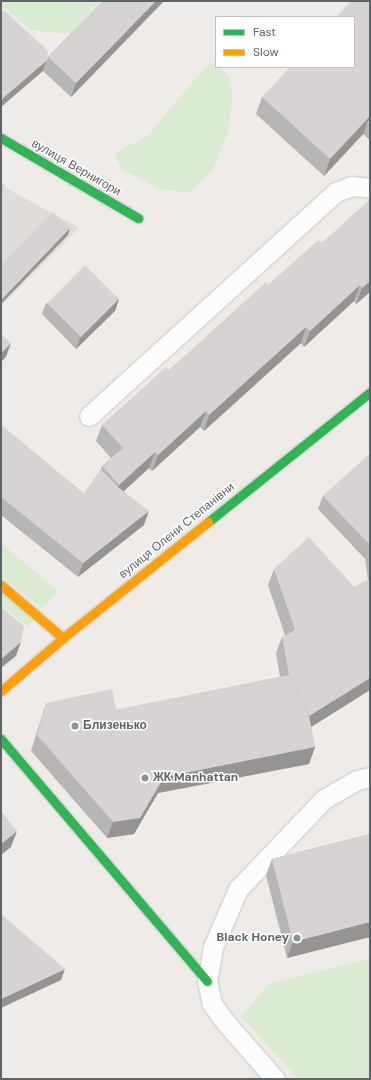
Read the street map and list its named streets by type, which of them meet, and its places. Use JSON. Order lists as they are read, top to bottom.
{
  "streets": {
    "street": ["вулиця Вернигори", "вулиця Олени Степанівни"]
  },
  "places": ["Близенько", "ЖК Manhattan", "Black Honey"],
  "legend": ["Fast", "Slow"]
}
